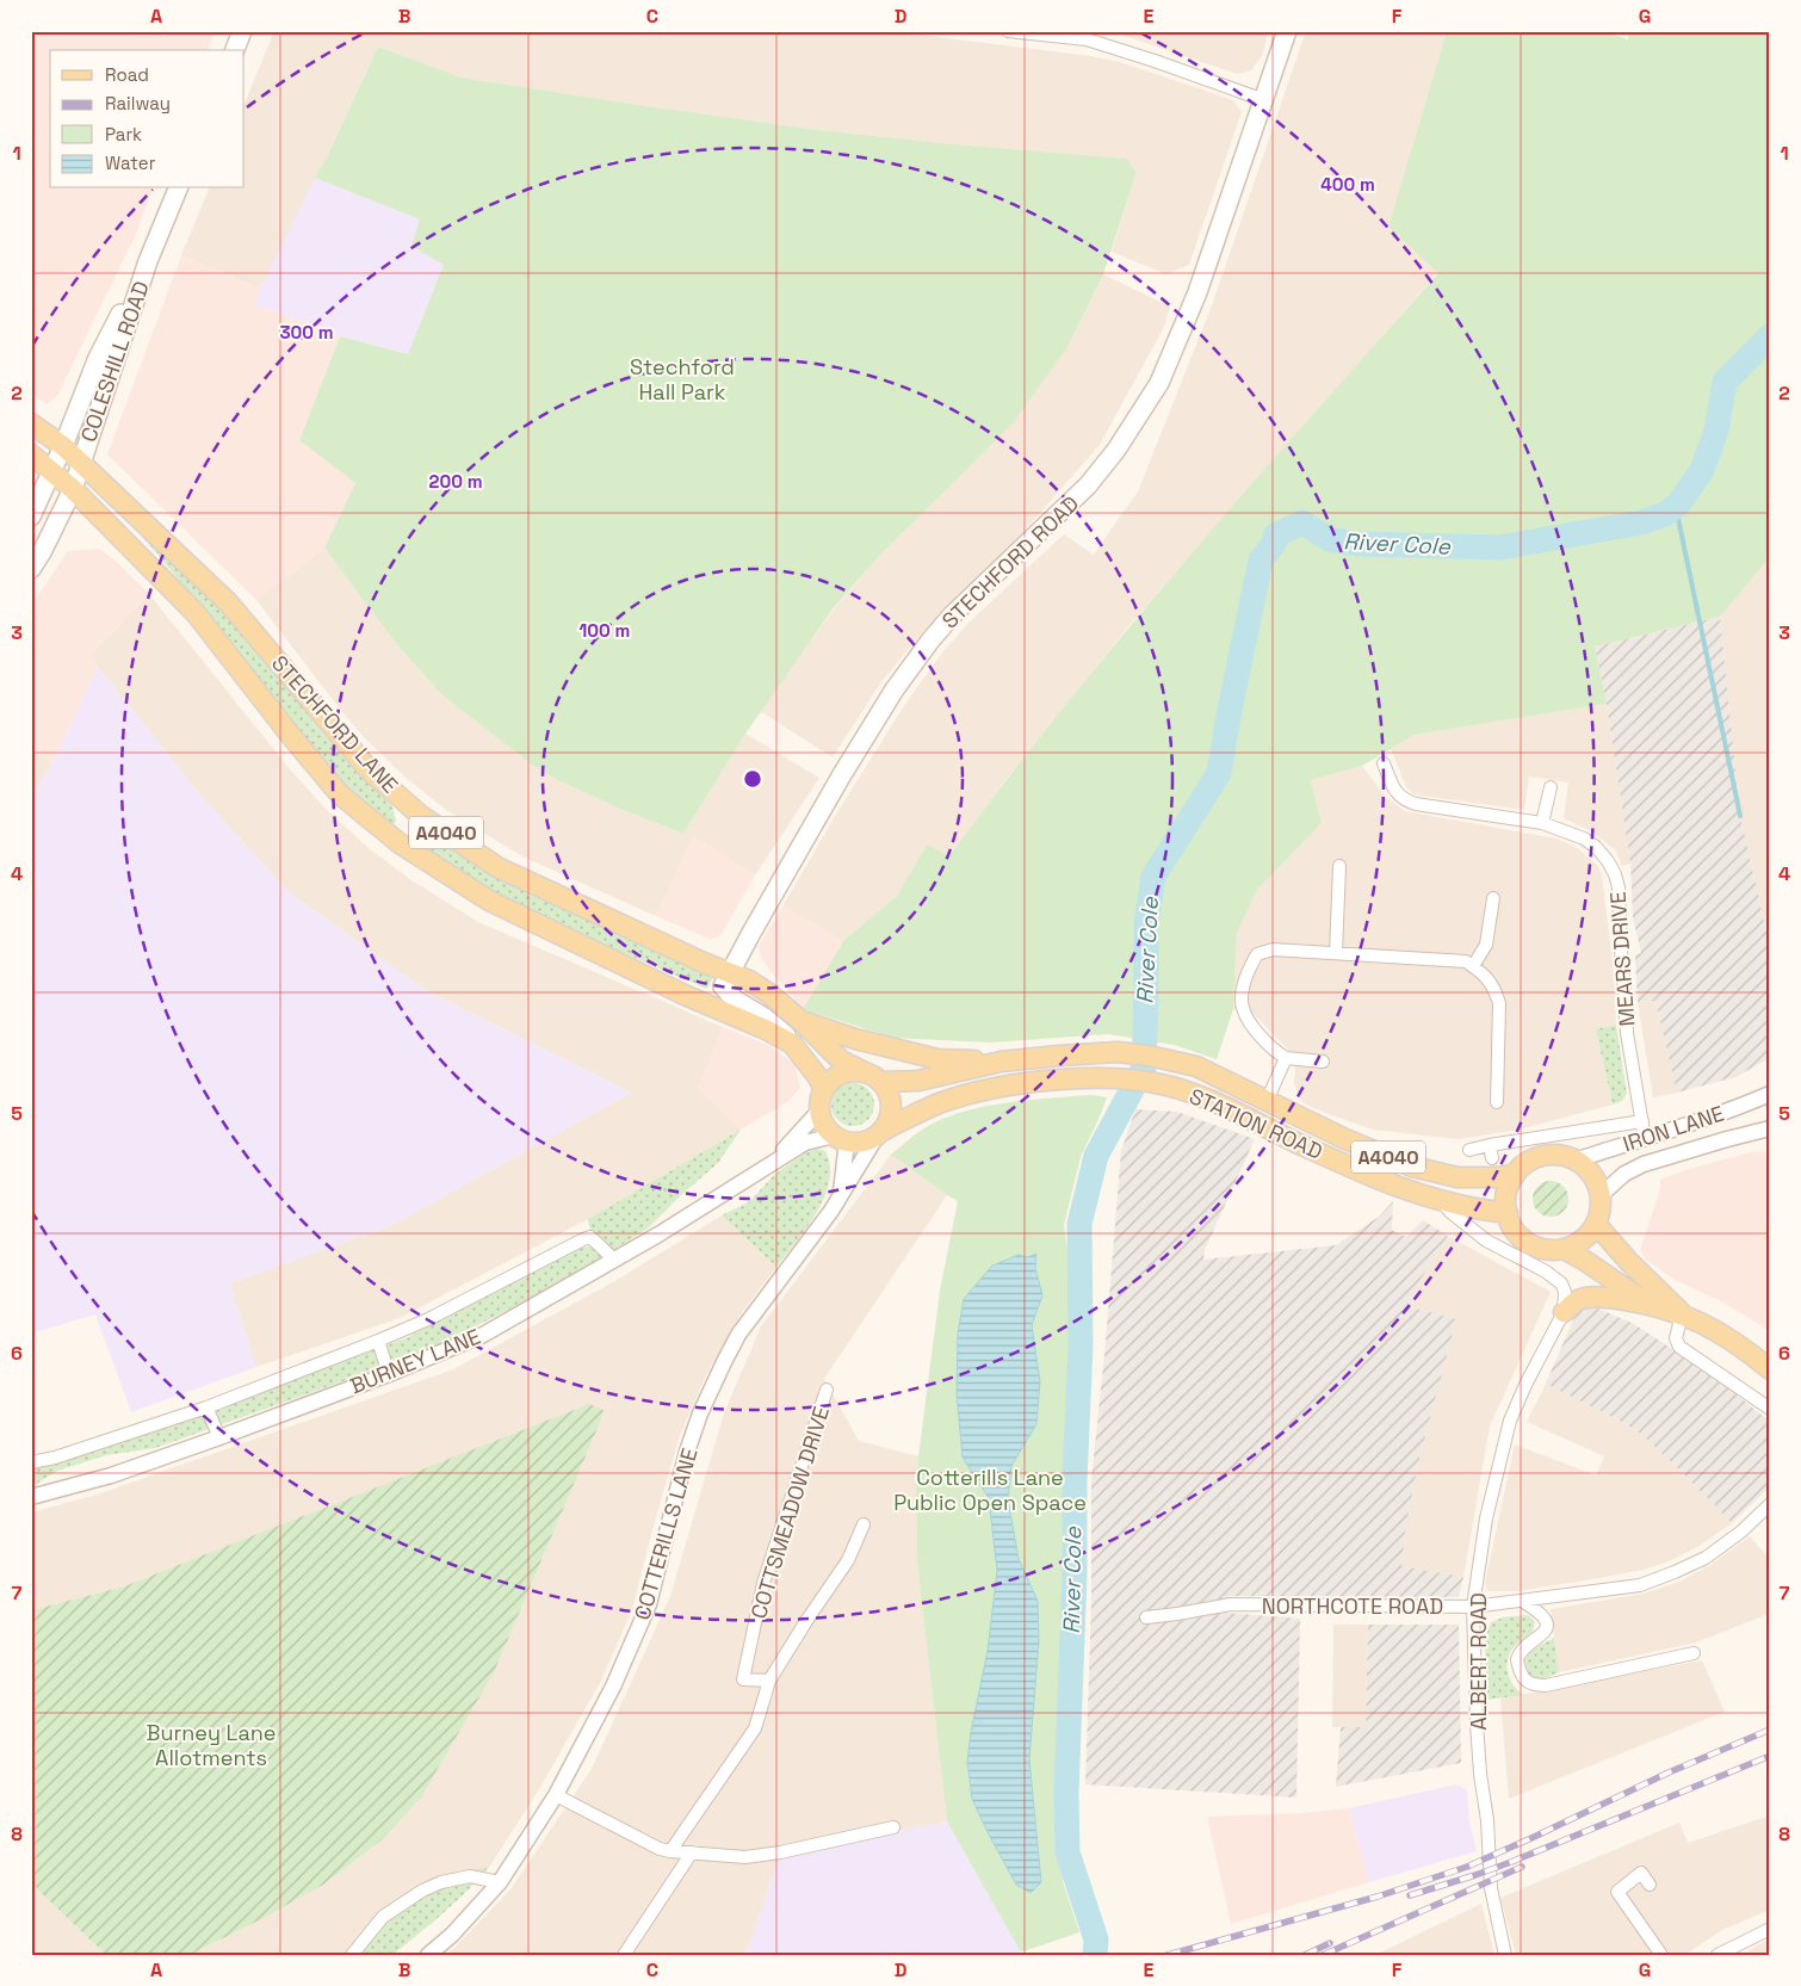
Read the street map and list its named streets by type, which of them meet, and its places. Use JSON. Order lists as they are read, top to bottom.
{
  "streets": {
    "main road": [
      "COLESHILL ROAD",
      "STECHFORD ROAD",
      "STECHFORD LANE",
      "A4040",
      "STATION ROAD"
    ],
    "street": [
      "MEARS DRIVE",
      "IRON LANE",
      "BURNEY LANE",
      "COTTSMEADOW DRIVE",
      "COTTERILLS LANE",
      "NORTHCOTE ROAD",
      "ALBERT ROAD"
    ]
  },
  "crossings": [
    ["COLESHILL ROAD", "STECHFORD LANE"],
    ["COLESHILL ROAD", "A4040"],
    ["STECHFORD ROAD", "STECHFORD LANE"],
    ["STECHFORD LANE", "A4040"],
    ["STECHFORD LANE", "STATION ROAD"],
    ["STECHFORD LANE", "BURNEY LANE"],
    ["STECHFORD LANE", "COTTERILLS LANE"],
    ["A4040", "STATION ROAD"],
    ["A4040", "IRON LANE"],
    ["A4040", "BURNEY LANE"],
    ["A4040", "COTTERILLS LANE"],
    ["MEARS DRIVE", "IRON LANE"],
    ["STATION ROAD", "BURNEY LANE"],
    ["STATION ROAD", "COTTERILLS LANE"],
    ["STATION ROAD", "ALBERT ROAD"],
    ["BURNEY LANE", "COTTERILLS LANE"],
    ["NORTHCOTE ROAD", "ALBERT ROAD"]
  ],
  "water": ["River Cole"],
  "parks": ["Stechford Hall Park", "Cotterills Lane Public Open Space", "Burney Lane Allotments"],
  "legend": [
    "Road",
    "Railway",
    "Park",
    "Water"
  ],
  "grid": {
    "columns": [
      "A",
      "B",
      "C",
      "D",
      "E",
      "F",
      "G"
    ],
    "rows": [
      "1",
      "2",
      "3",
      "4",
      "5",
      "6",
      "7",
      "8"
    ]
  },
  "rings": [
    "400 m",
    "300 m",
    "200 m",
    "100 m"
  ]
}
